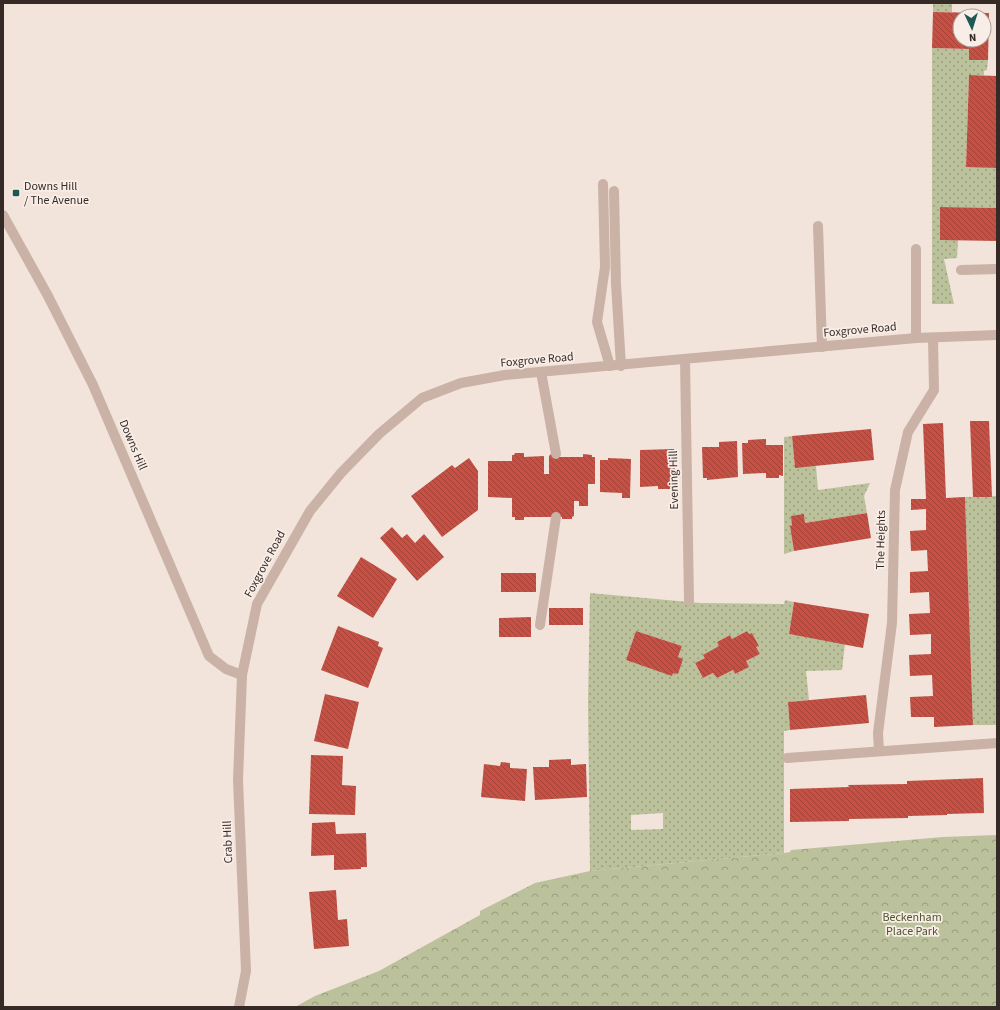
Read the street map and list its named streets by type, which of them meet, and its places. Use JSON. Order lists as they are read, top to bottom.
{
  "streets": {
    "street": [
      "Foxgrove Road",
      "Downs Hill",
      "Evening Hill",
      "The Heights",
      "Crab Hill"
    ]
  },
  "crossings": [
    ["Foxgrove Road", "Downs Hill"],
    ["Foxgrove Road", "Evening Hill"],
    ["Foxgrove Road", "The Heights"],
    ["Foxgrove Road", "Crab Hill"],
    ["Downs Hill", "Crab Hill"]
  ],
  "parks": ["Beckenham Place Park"],
  "places": {
    "transit": ["Downs Hill / The Avenue"]
  },
  "north": "bottom"
}
